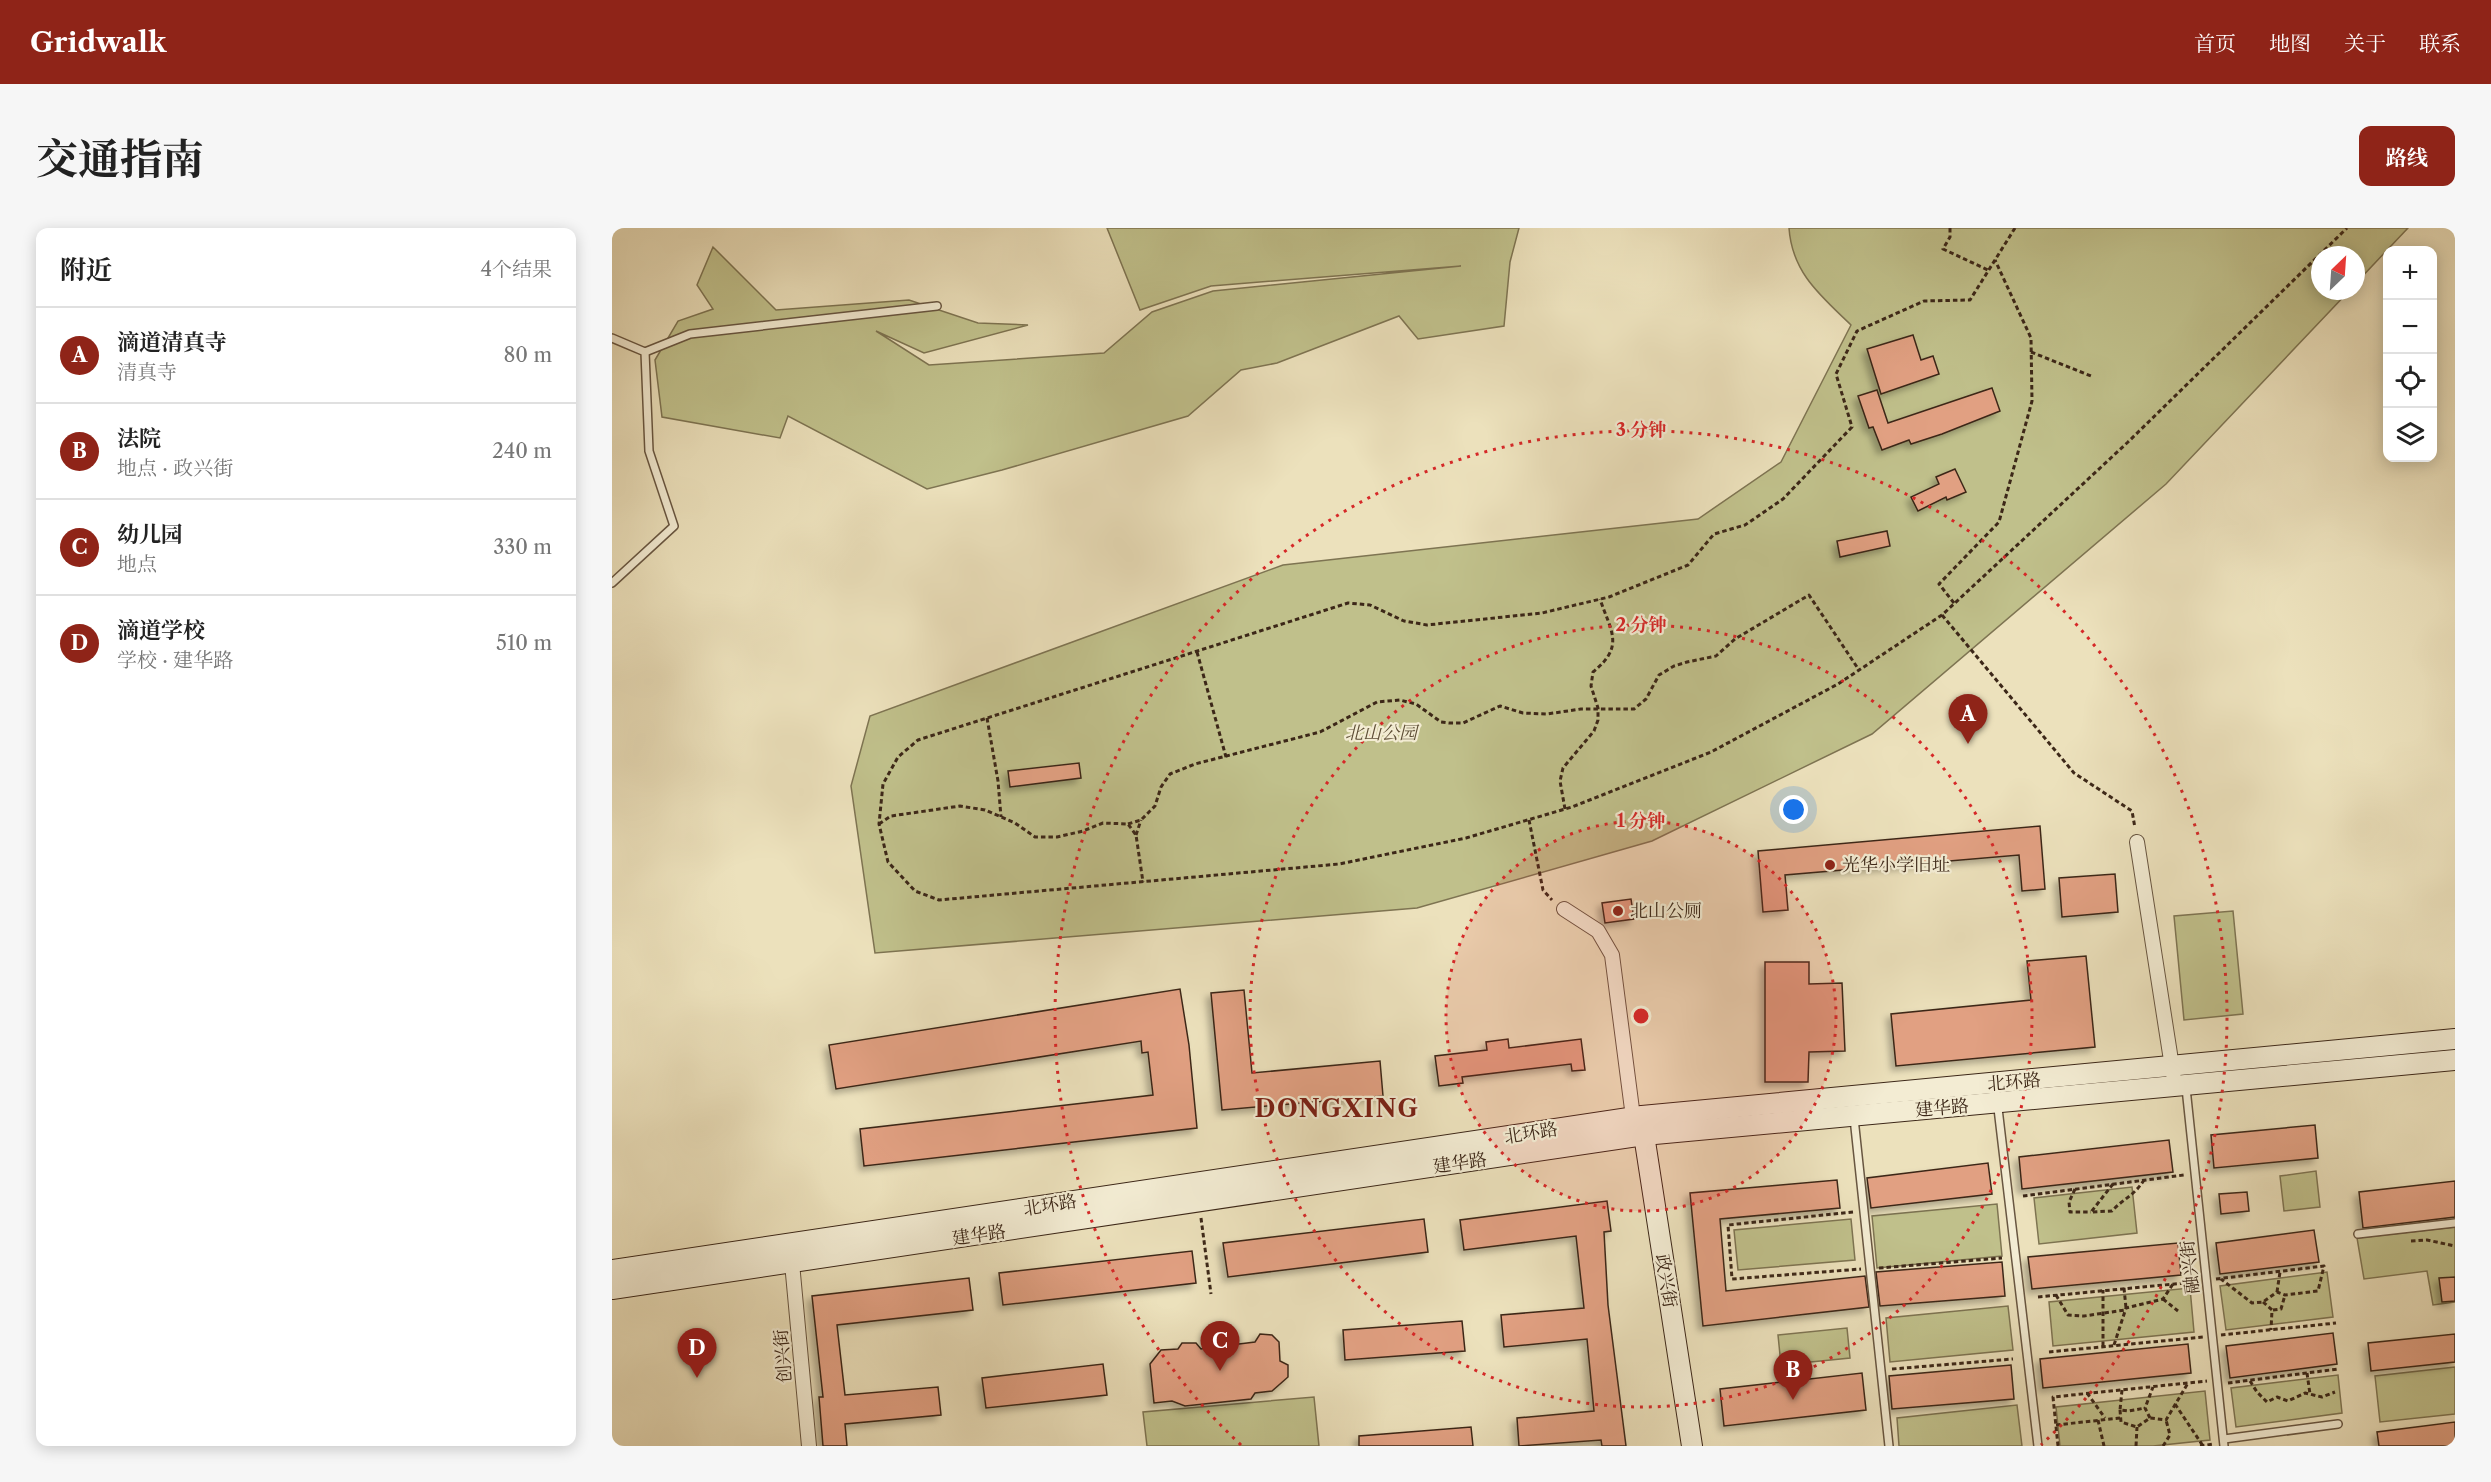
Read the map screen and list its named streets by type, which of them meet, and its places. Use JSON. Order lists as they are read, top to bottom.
{
  "streets": {
    "street": [
      "北环路",
      "建华路",
      "政兴街",
      "创兴街"
    ],
    "lane": ["融兴街"]
  },
  "crossings": [
    ["北环路", "建华路"],
    ["北环路", "融兴街"],
    ["北环路", "政兴街"],
    ["建华路", "政兴街"],
    ["建华路", "创兴街"]
  ],
  "districts": ["DONGXING"],
  "parks": ["北山公园"],
  "places": ["光华小学旧址", "北山公厕"],
  "north": "top right",
  "page": {
    "header": "Gridwalk",
    "nav": [
      "首页",
      "地图",
      "关于",
      "联系"
    ],
    "title": "交通指南",
    "buttons": "路线",
    "heading": ["附近", "4个结果"],
    "map_buttons": ["+", "−"],
    "list": [
      {
        "mark": "A",
        "name": "滴道清真寺",
        "note": "清真寺",
        "value": "80 m"
      },
      {
        "mark": "B",
        "name": "法院",
        "note": "地点 · 政兴街",
        "value": "240 m"
      },
      {
        "mark": "C",
        "name": "幼儿园",
        "note": "地点",
        "value": "330 m"
      },
      {
        "mark": "D",
        "name": "滴道学校",
        "note": "学校 · 建华路",
        "value": "510 m"
      }
    ],
    "pins": [
      "A",
      "C",
      "D",
      "B"
    ]
  },
  "rings": ["3 分钟", "2 分钟", "1 分钟"]
}
